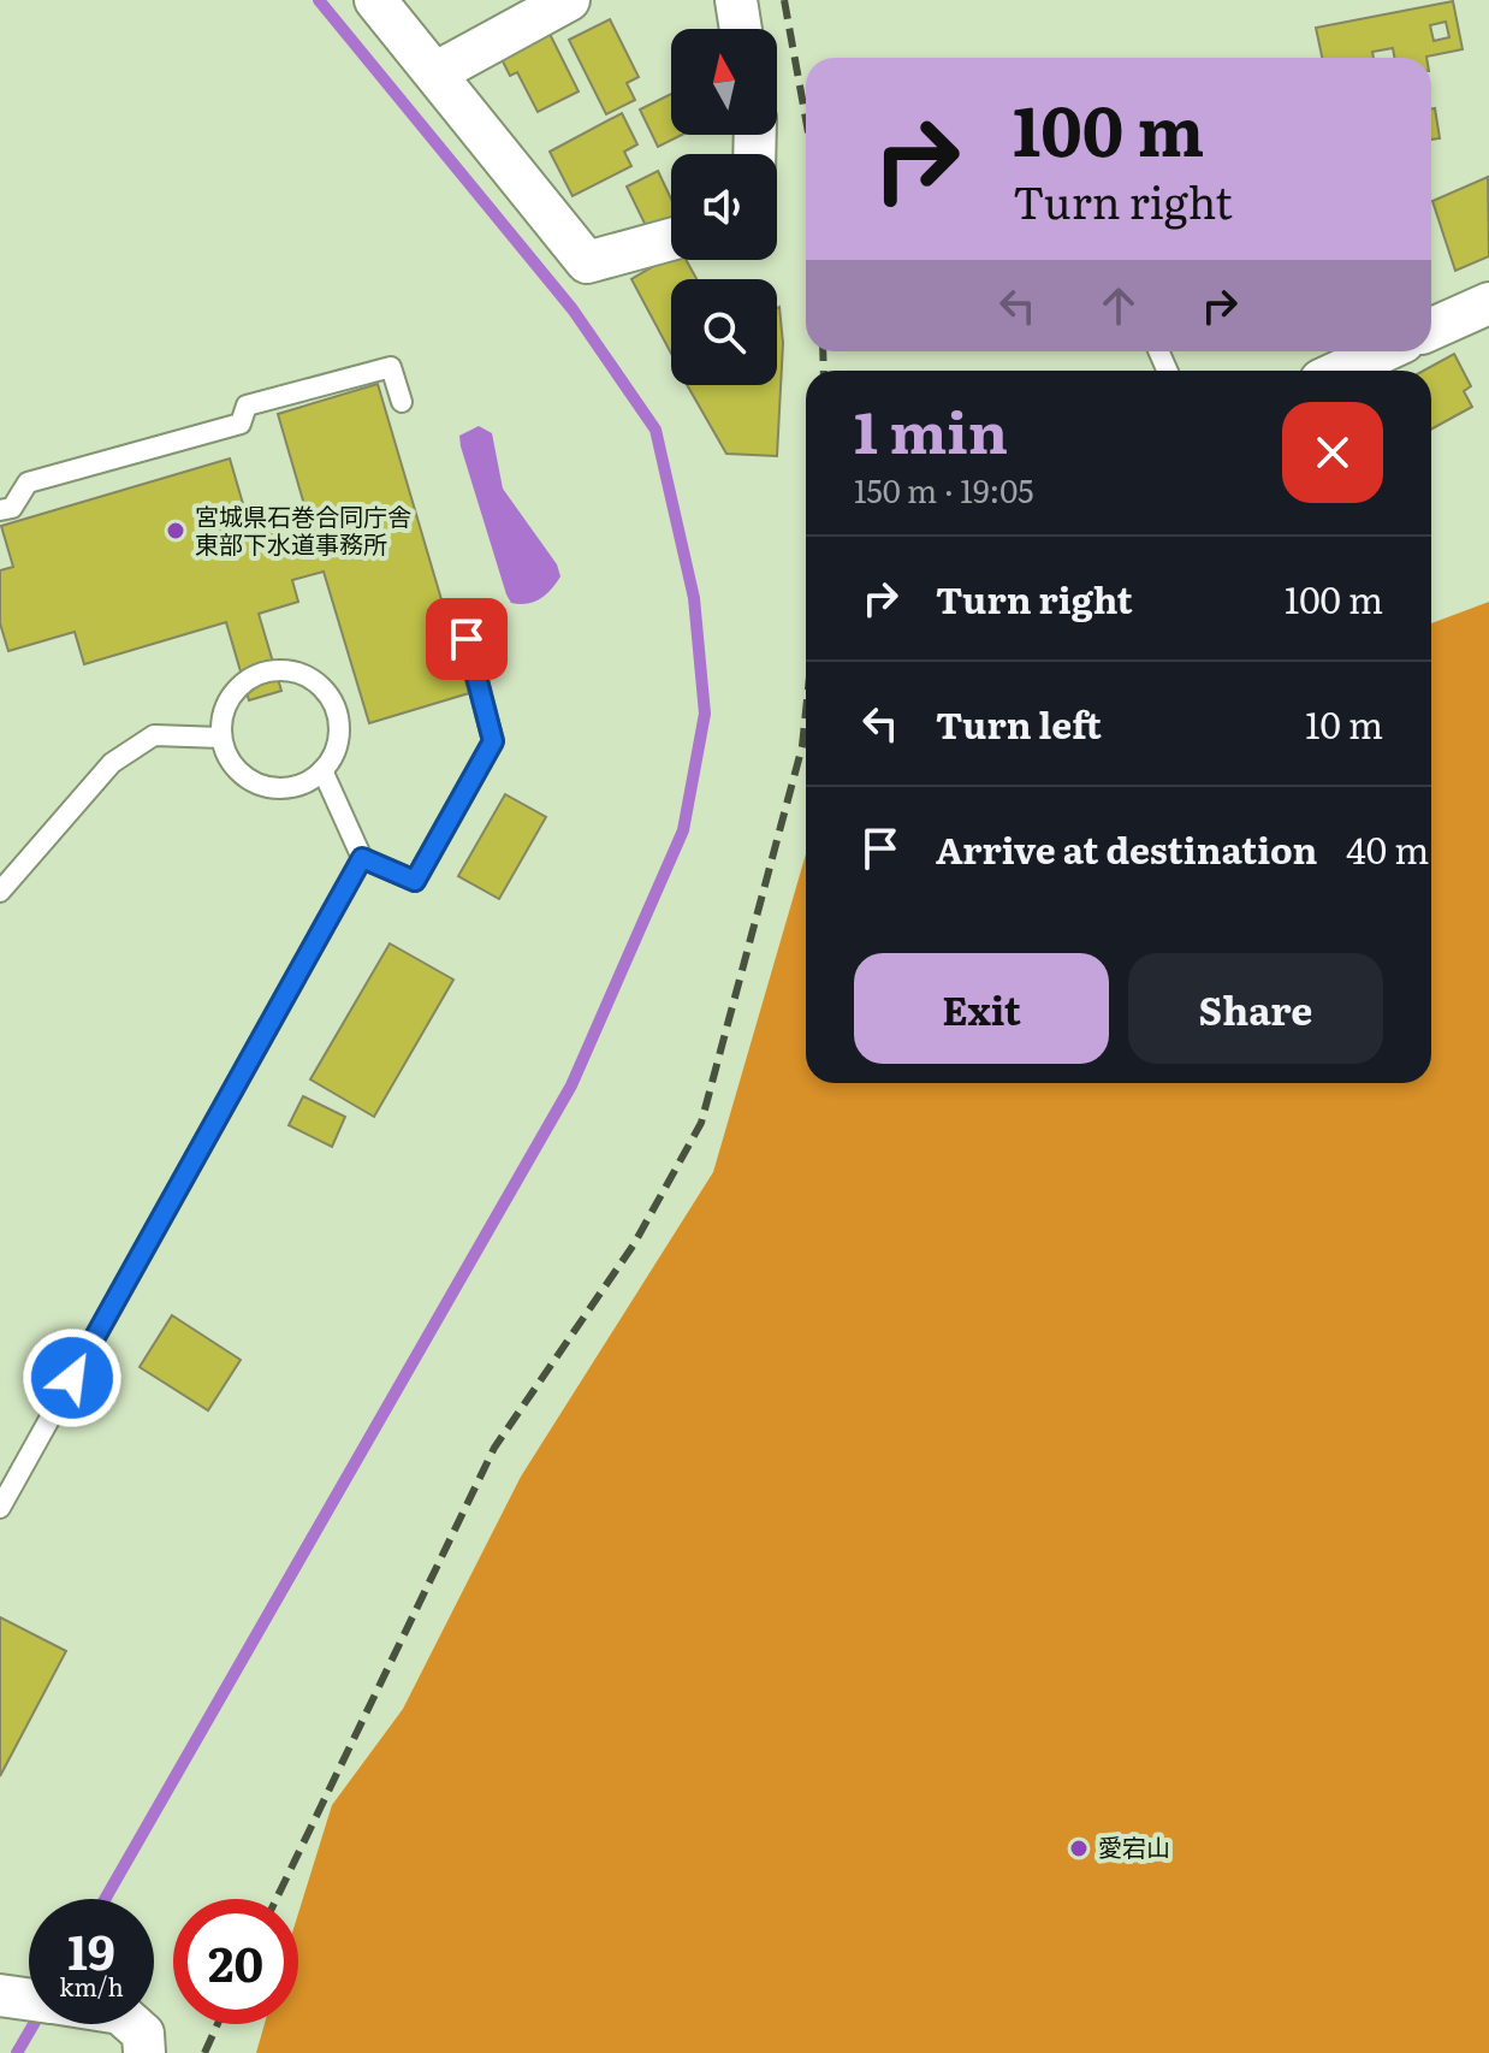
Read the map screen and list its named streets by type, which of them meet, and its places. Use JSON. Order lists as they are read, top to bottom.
{
  "places": ["宮城県石巻合同庁舎 東部下水道事務所", "愛宕山"],
  "north": "top",
  "page": {
    "turn": ["100 m", "Turn right"],
    "heading": ["1 min", "150 m · 19:05"],
    "list": [
      {
        "name": "Turn right",
        "value": "100 m"
      },
      {
        "name": "Turn left",
        "value": "10 m"
      },
      {
        "name": "Arrive at destination",
        "value": "40 m"
      }
    ],
    "buttons": ["Exit", "Share"],
    "speed": "19 km/h",
    "limit": "20"
  }
}
